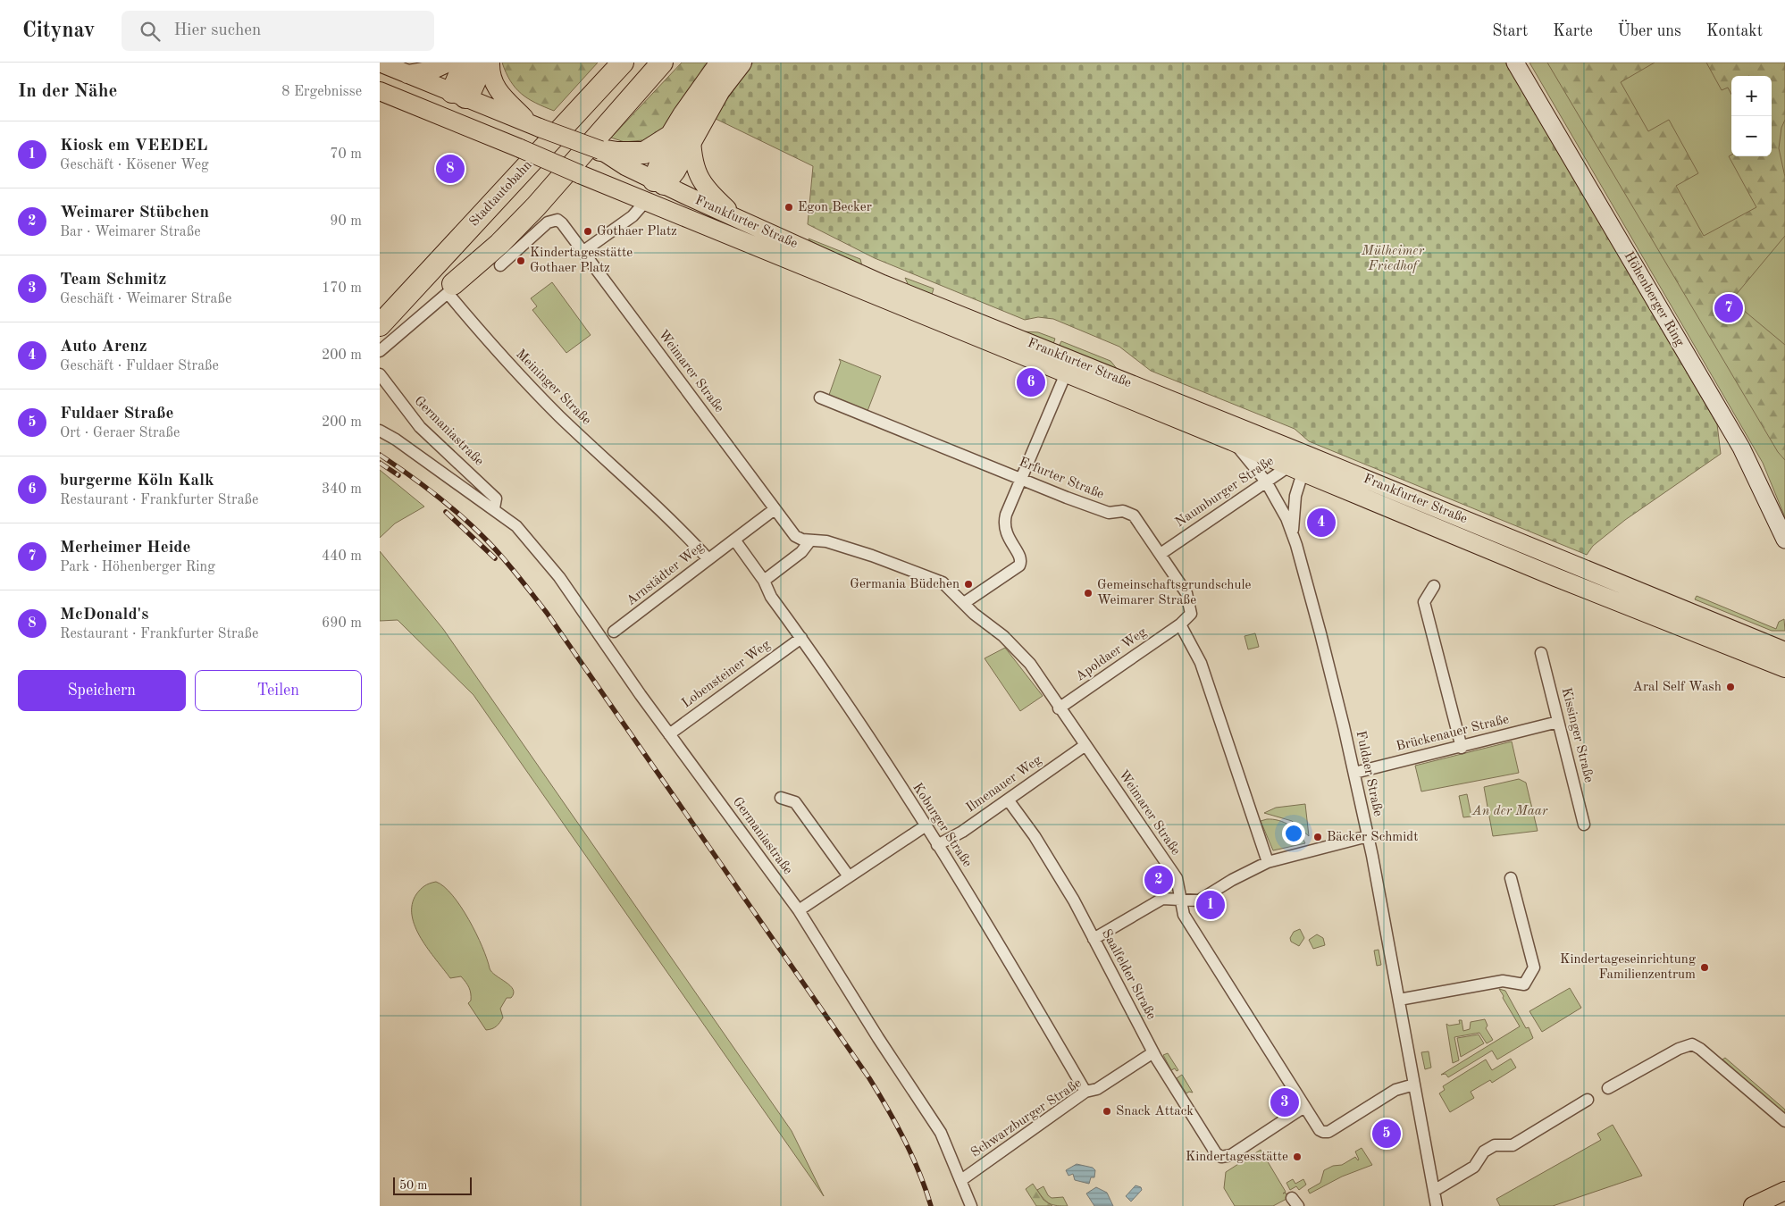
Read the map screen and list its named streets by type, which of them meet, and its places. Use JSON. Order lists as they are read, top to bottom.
{
  "streets": {
    "highway": ["Stadtautobahn"],
    "main road": ["Frankfurter Straße"],
    "street": [
      "Höhenberger Ring",
      "Weimarer Straße",
      "Meininger Straße",
      "Germaniastraße",
      "Erfurter Straße",
      "Naumburger Straße",
      "Arnstädter Weg",
      "Apoldaer Weg",
      "Lobensteiner Weg",
      "Brückenauer Straße",
      "Kissinger Straße",
      "Fuldaer Straße",
      "Ilmenauer Weg",
      "Koburger Straße",
      "Saalfelder Straße",
      "Schwarzburger Straße"
    ]
  },
  "crossings": [
    ["Frankfurter Straße", "Naumburger Straße"],
    ["Frankfurter Straße", "Fuldaer Straße"],
    ["Weimarer Straße", "Arnstädter Weg"],
    ["Weimarer Straße", "Apoldaer Weg"],
    ["Weimarer Straße", "Fuldaer Straße"],
    ["Weimarer Straße", "Ilmenauer Weg"],
    ["Weimarer Straße", "Saalfelder Straße"],
    ["Meininger Straße", "Arnstädter Weg"],
    ["Germaniastraße", "Lobensteiner Weg"],
    ["Germaniastraße", "Schwarzburger Straße"],
    ["Erfurter Straße", "Naumburger Straße"],
    ["Erfurter Straße", "Apoldaer Weg"],
    ["Naumburger Straße", "Fuldaer Straße"],
    ["Arnstädter Weg", "Koburger Straße"],
    ["Lobensteiner Weg", "Koburger Straße"],
    ["Brückenauer Straße", "Kissinger Straße"],
    ["Brückenauer Straße", "Fuldaer Straße"],
    ["Ilmenauer Weg", "Koburger Straße"],
    ["Ilmenauer Weg", "Saalfelder Straße"],
    ["Koburger Straße", "Schwarzburger Straße"],
    ["Saalfelder Straße", "Schwarzburger Straße"]
  ],
  "parks": ["Mülheimer Friedhof", "An der Maar"],
  "places": [
    "Egon Becker",
    "Gothaer Platz",
    "Kindertagesstätte Gothaer Platz",
    "Germania Büdchen",
    "Gemeinschaftsgrundschule Weimarer Straße",
    "Aral Self Wash",
    "Bäcker Schmidt",
    "Kindertageseinrichtung Familienzentrum",
    "Snack Attack",
    "Kindertagesstätte"
  ],
  "scale_bar": "50 m",
  "page": {
    "header": "Citynav",
    "search": "Hier suchen",
    "nav": [
      "Start",
      "Karte",
      "Über uns",
      "Kontakt"
    ],
    "heading": ["In der Nähe", "8 Ergebnisse"],
    "map_buttons": ["+", "−"],
    "list": [
      {
        "mark": "1",
        "name": "Kiosk em VEEDEL",
        "note": "Geschäft · Kösener Weg",
        "value": "70 m"
      },
      {
        "mark": "2",
        "name": "Weimarer Stübchen",
        "note": "Bar · Weimarer Straße",
        "value": "90 m"
      },
      {
        "mark": "3",
        "name": "Team Schmitz",
        "note": "Geschäft · Weimarer Straße",
        "value": "170 m"
      },
      {
        "mark": "4",
        "name": "Auto Arenz",
        "note": "Geschäft · Fuldaer Straße",
        "value": "200 m"
      },
      {
        "mark": "5",
        "name": "Fuldaer Straße",
        "note": "Ort · Geraer Straße",
        "value": "200 m"
      },
      {
        "mark": "6",
        "name": "burgerme Köln Kalk",
        "note": "Restaurant · Frankfurter Straße",
        "value": "340 m"
      },
      {
        "mark": "7",
        "name": "Merheimer Heide",
        "note": "Park · Höhenberger Ring",
        "value": "440 m"
      },
      {
        "mark": "8",
        "name": "McDonald's",
        "note": "Restaurant · Frankfurter Straße",
        "value": "690 m"
      }
    ],
    "pins": [
      "8",
      "7",
      "6",
      "4",
      "2",
      "1",
      "3",
      "5"
    ],
    "buttons": ["Speichern", "Teilen"],
    "scale": "50 m"
  }
}
